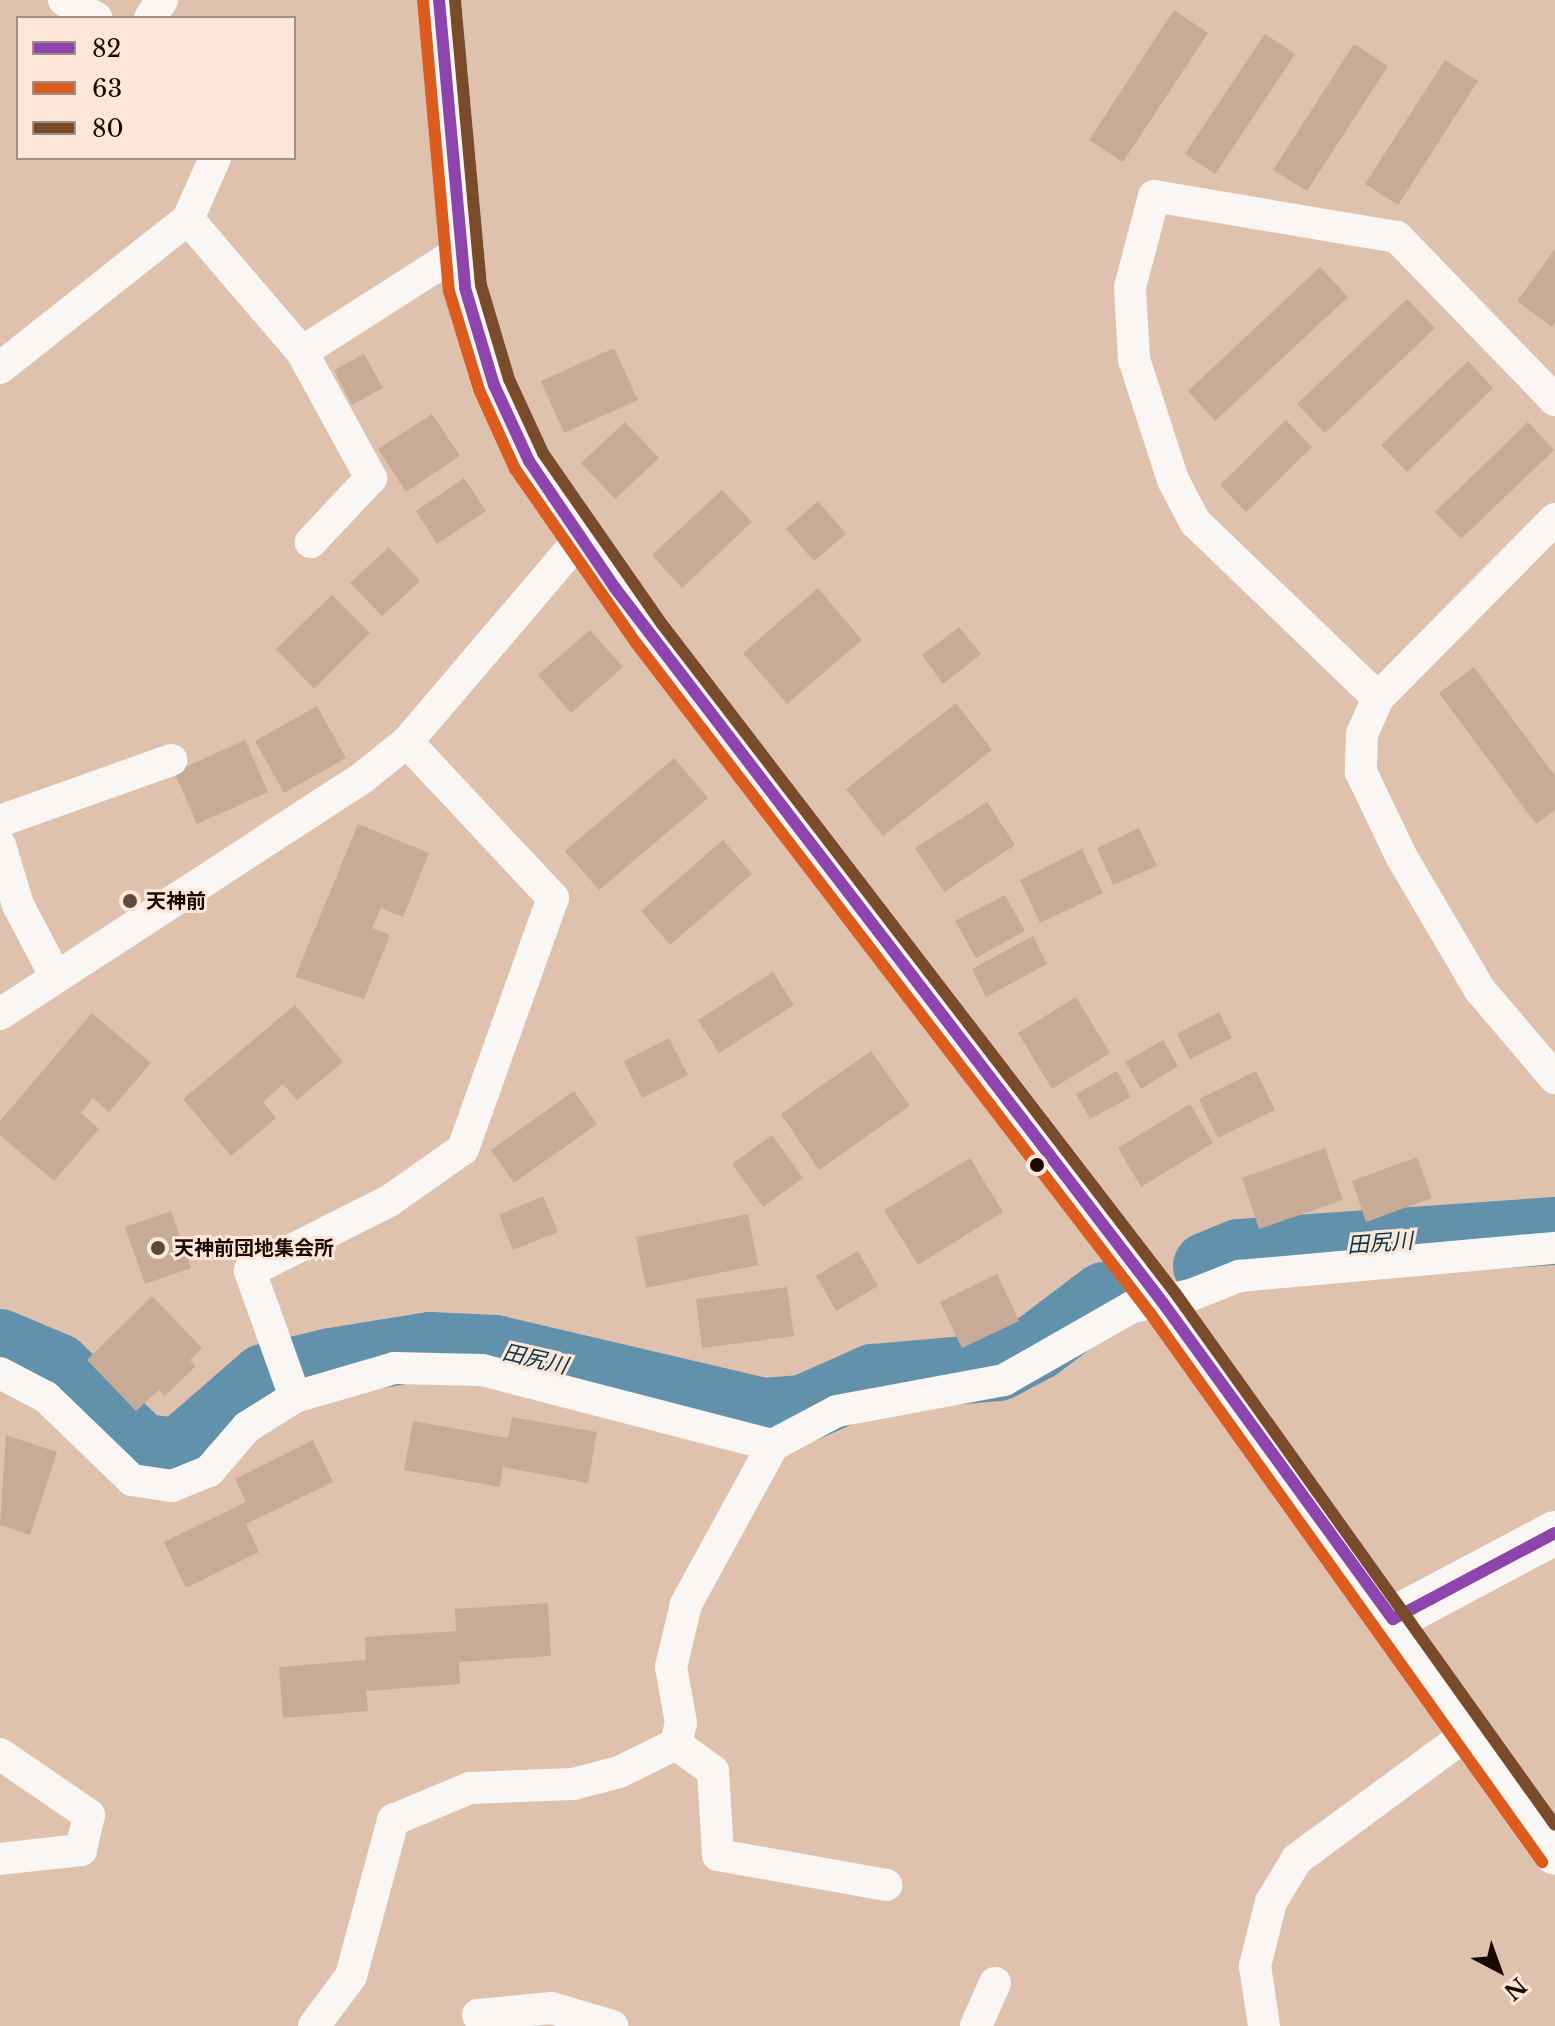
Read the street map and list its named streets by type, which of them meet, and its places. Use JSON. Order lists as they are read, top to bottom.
{
  "water": ["田尻川"],
  "places": ["天神前", "天神前団地集会所"],
  "lines": ["transit line 82", "transit line 80", "transit line 63"],
  "legend": ["82", "63", "80"],
  "north": "bottom right"
}
